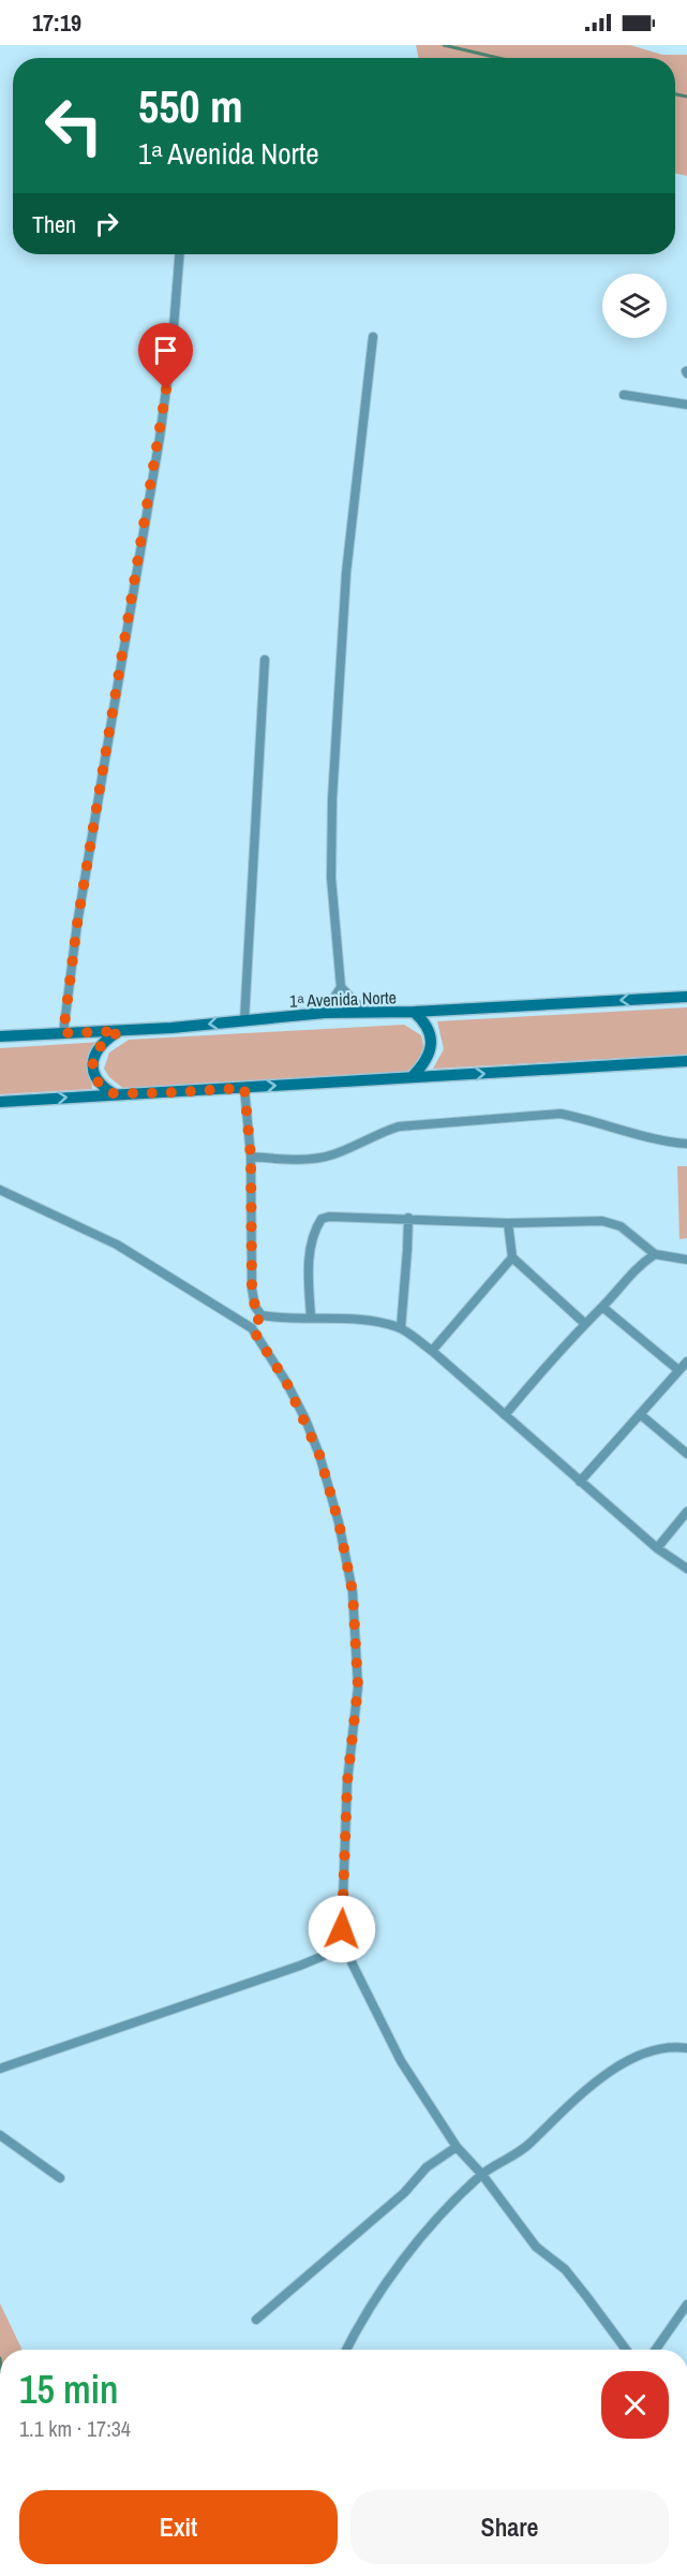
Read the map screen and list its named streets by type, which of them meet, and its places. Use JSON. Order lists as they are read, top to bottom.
{
  "streets": {
    "main road": ["1ᵃ Avenida Norte"]
  },
  "page": {
    "status": "17:19",
    "turn": ["550 m", "1ᵃ Avenida Norte"],
    "then": "Then",
    "heading": ["15 min", "1.1 km · 17:34"],
    "buttons": ["Exit", "Share"]
  }
}
